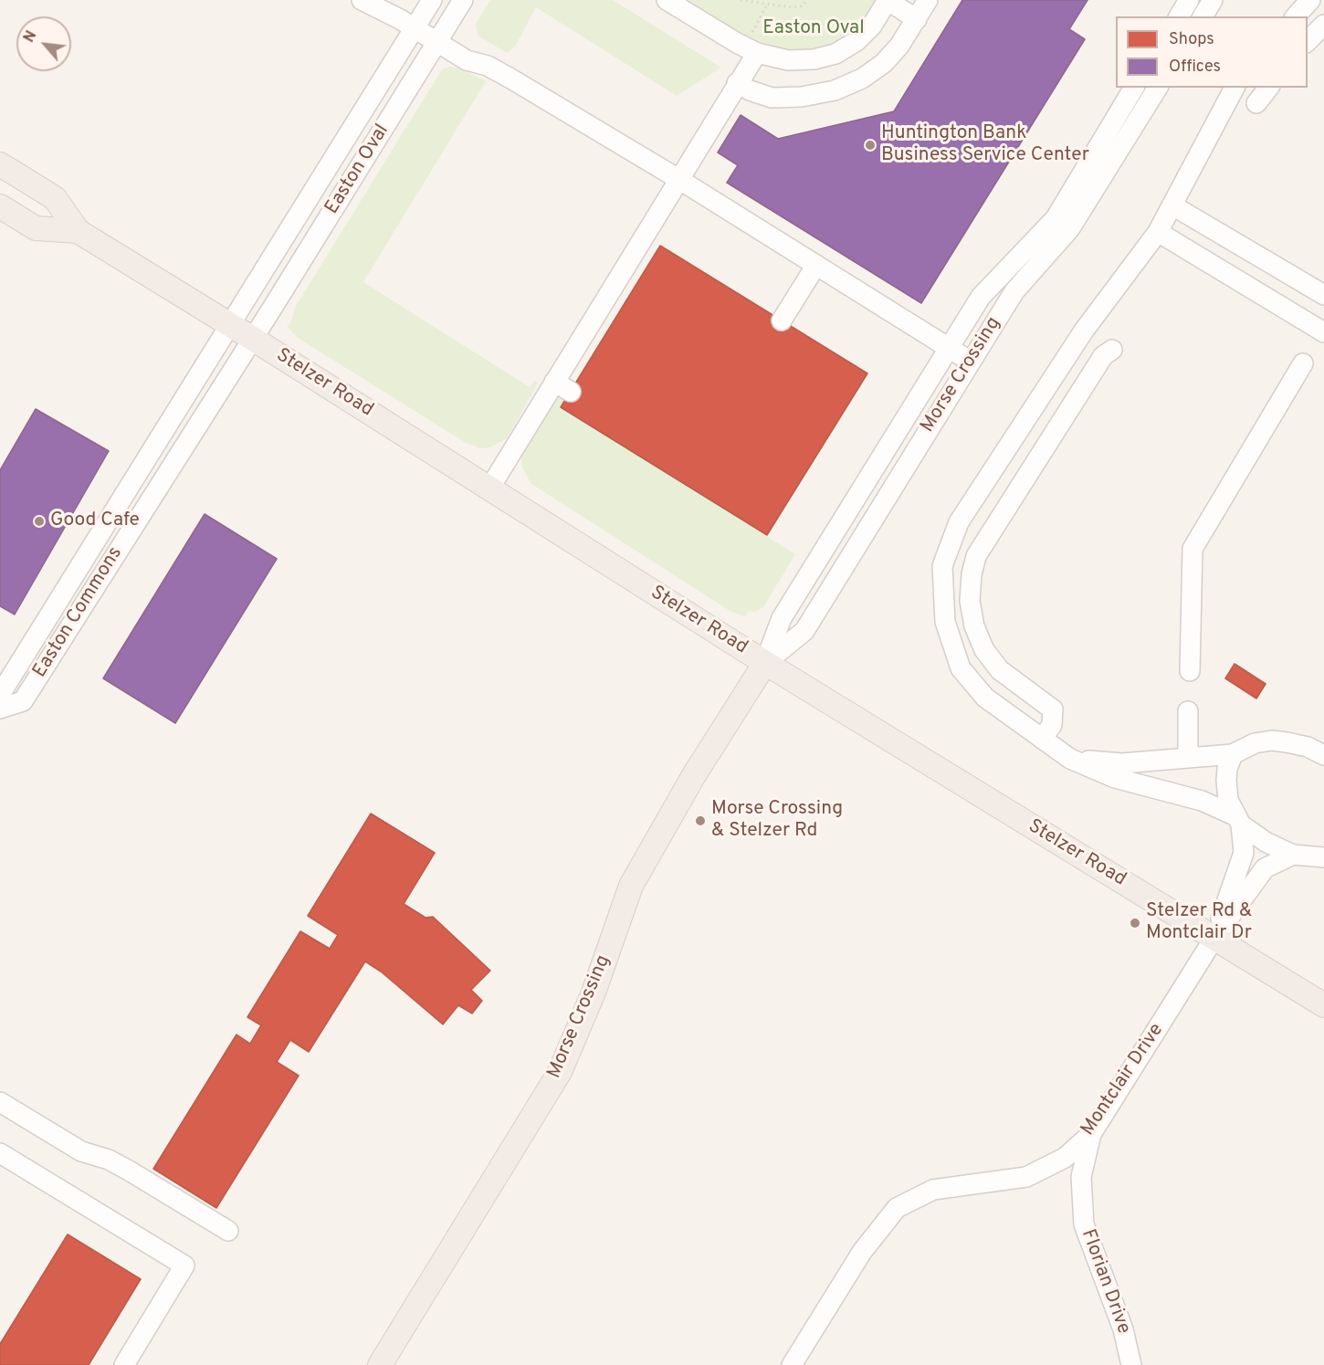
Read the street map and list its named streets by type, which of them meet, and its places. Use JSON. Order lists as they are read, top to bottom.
{
  "streets": {
    "main road": ["Morse Crossing", "Stelzer Road"],
    "street": [
      "Easton Oval",
      "Easton Commons",
      "Montclair Drive",
      "Florian Drive"
    ]
  },
  "crossings": [
    ["Easton Oval", "Stelzer Road"],
    ["Easton Oval", "Easton Commons"],
    ["Morse Crossing", "Stelzer Road"],
    ["Stelzer Road", "Easton Commons"],
    ["Stelzer Road", "Montclair Drive"],
    ["Montclair Drive", "Florian Drive"]
  ],
  "parks": ["Easton Oval"],
  "places": [
    "Huntington Bank Business Service Center",
    "Good Cafe",
    "Morse Crossing & Stelzer Rd",
    "Stelzer Rd & Montclair Dr"
  ],
  "legend": ["Shops", "Offices"],
  "north": "top left"
}
